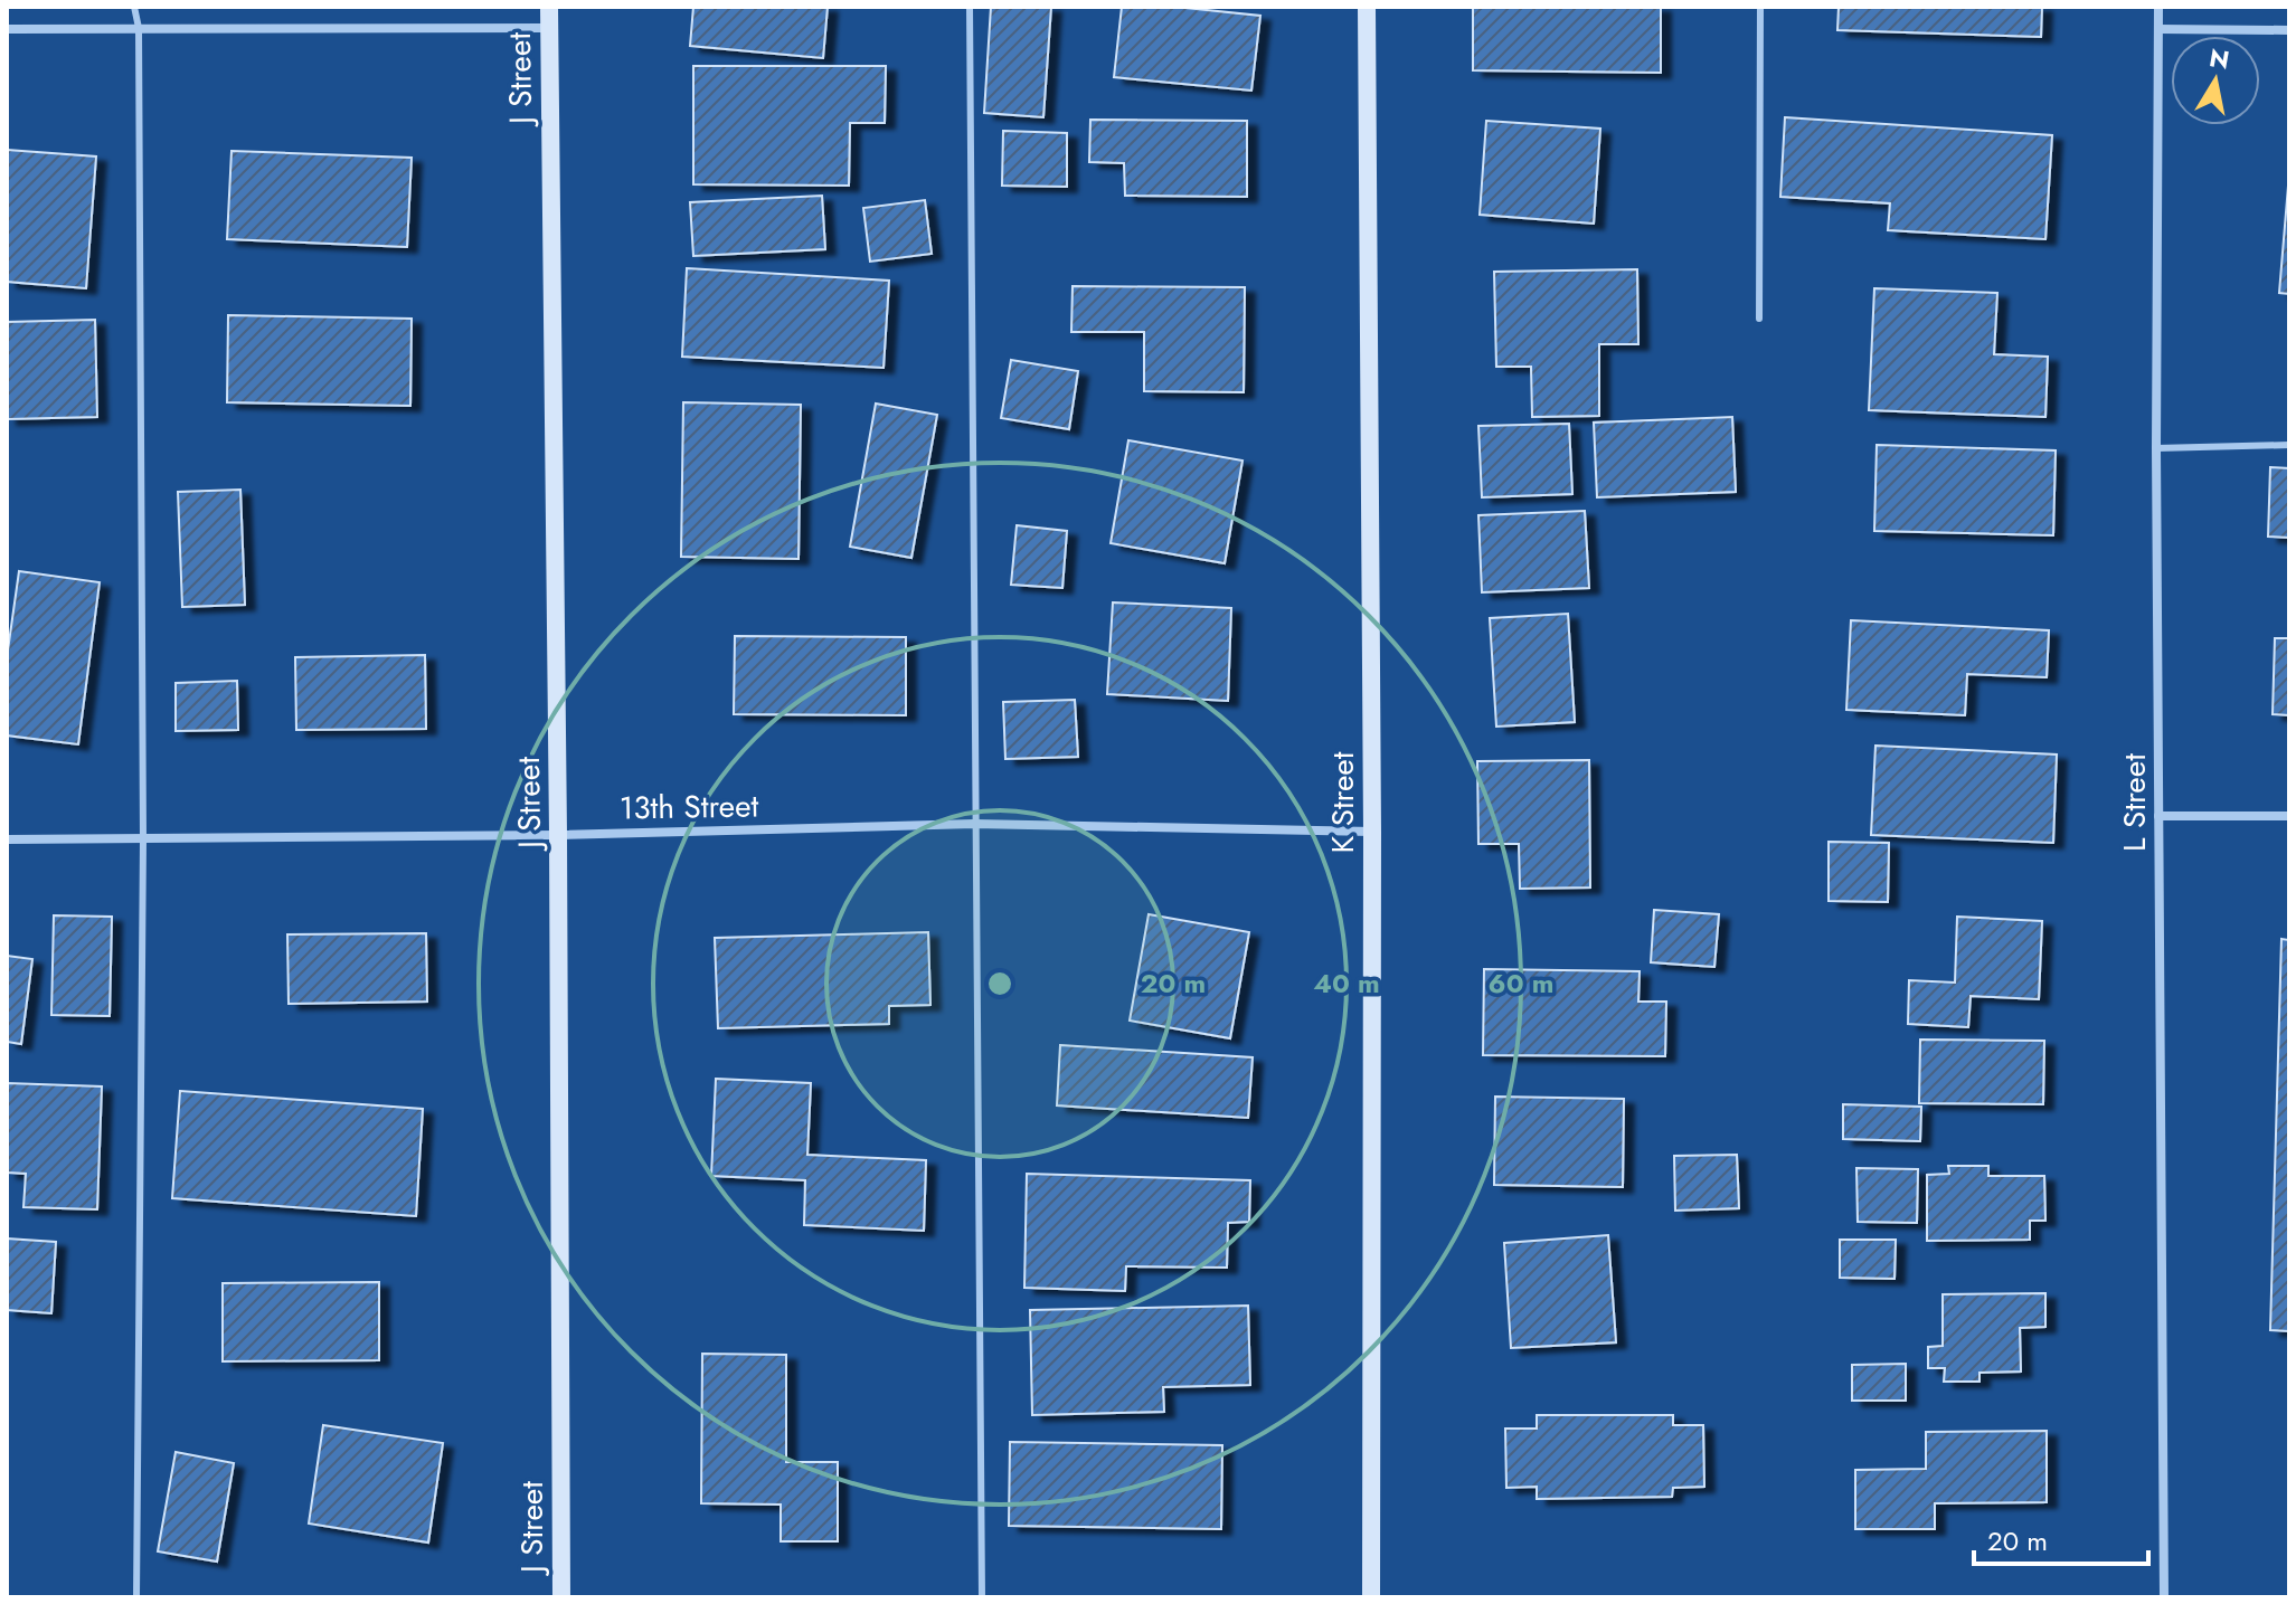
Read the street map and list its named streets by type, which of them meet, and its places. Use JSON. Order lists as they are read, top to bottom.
{
  "streets": {
    "street": [
      "J Street",
      "K Street",
      "L Street",
      "13th Street"
    ]
  },
  "crossings": [
    ["J Street", "13th Street"],
    ["K Street", "13th Street"]
  ],
  "scale_bar": "20 m",
  "north": "top",
  "rings": ["20 m", "40 m", "60 m"]
}
